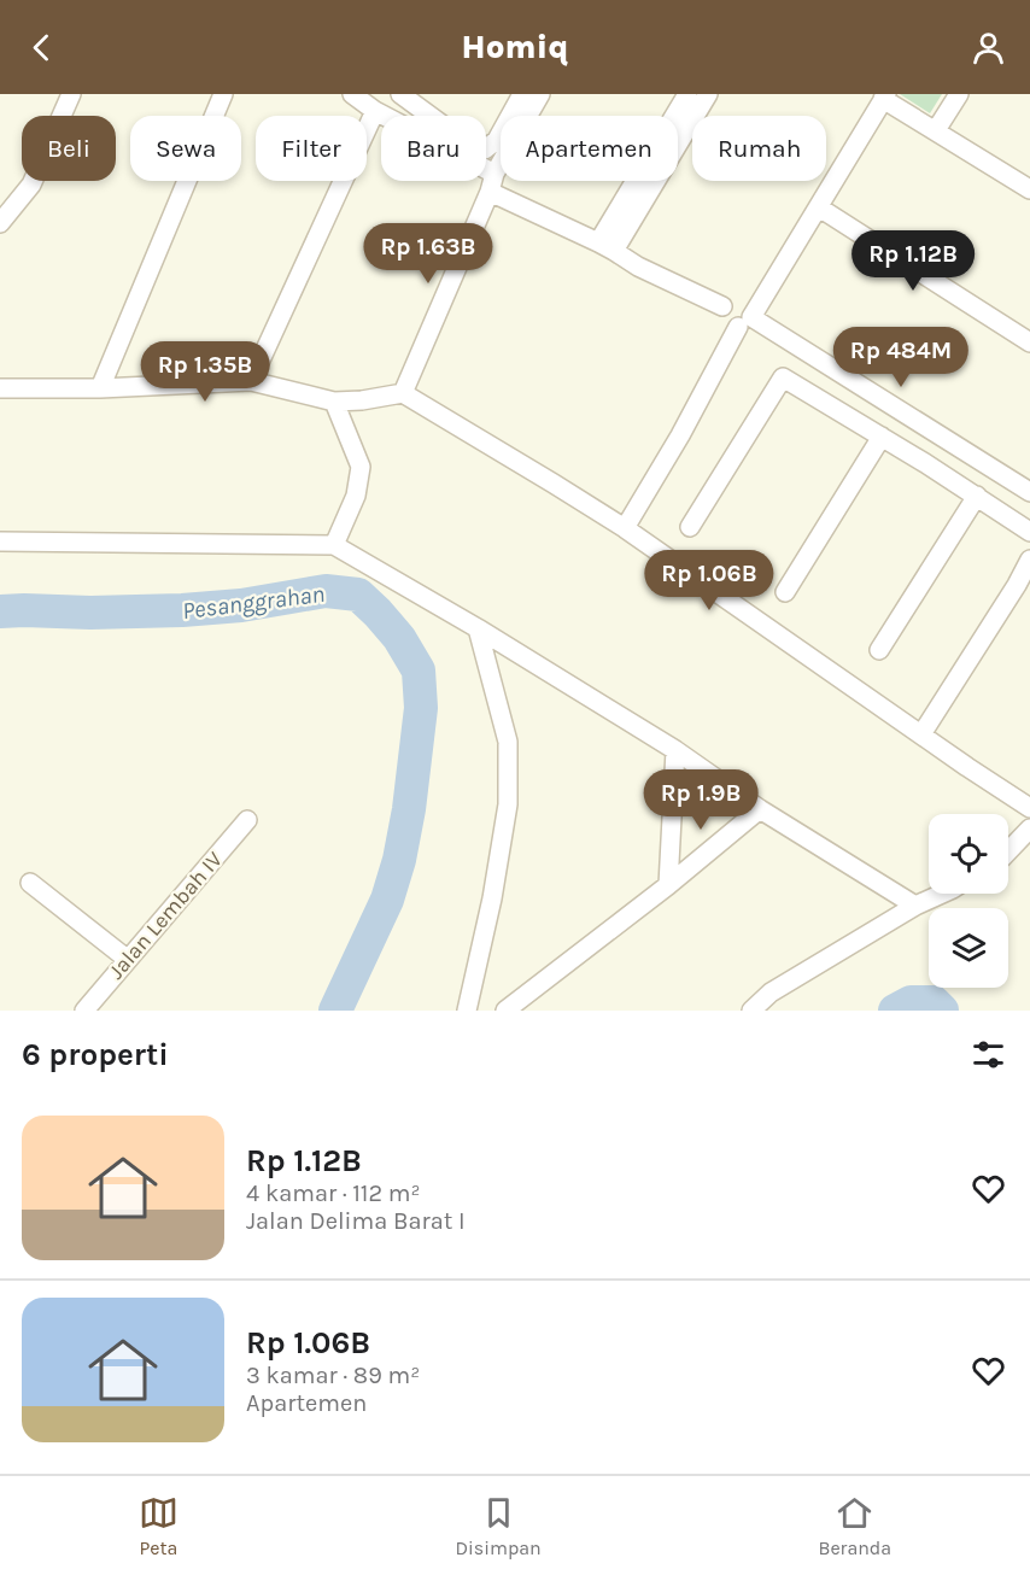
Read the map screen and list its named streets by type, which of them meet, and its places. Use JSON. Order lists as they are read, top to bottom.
{
  "streets": {
    "street": ["Jalan Lembah IV"]
  },
  "water": ["Pesanggrahan"],
  "page": {
    "header": "Homiq",
    "chip": [
      "Beli",
      "Sewa",
      "Filter",
      "Baru",
      "Apartemen",
      "Rumah"
    ],
    "price": [
      "Rp 1.63B",
      "Rp 1.12B",
      "Rp 484M",
      "Rp 1.35B",
      "Rp 1.06B",
      "Rp 1.9B"
    ],
    "heading": "6 properti",
    "list": [
      {
        "name": "Rp 1.12B",
        "note": "4 kamar · 112 m² · Jalan Delima Barat I"
      },
      {
        "name": "Rp 1.06B",
        "note": "3 kamar · 89 m² · Apartemen"
      }
    ],
    "tabs": ["Peta", "Disimpan", "Beranda"]
  }
}
